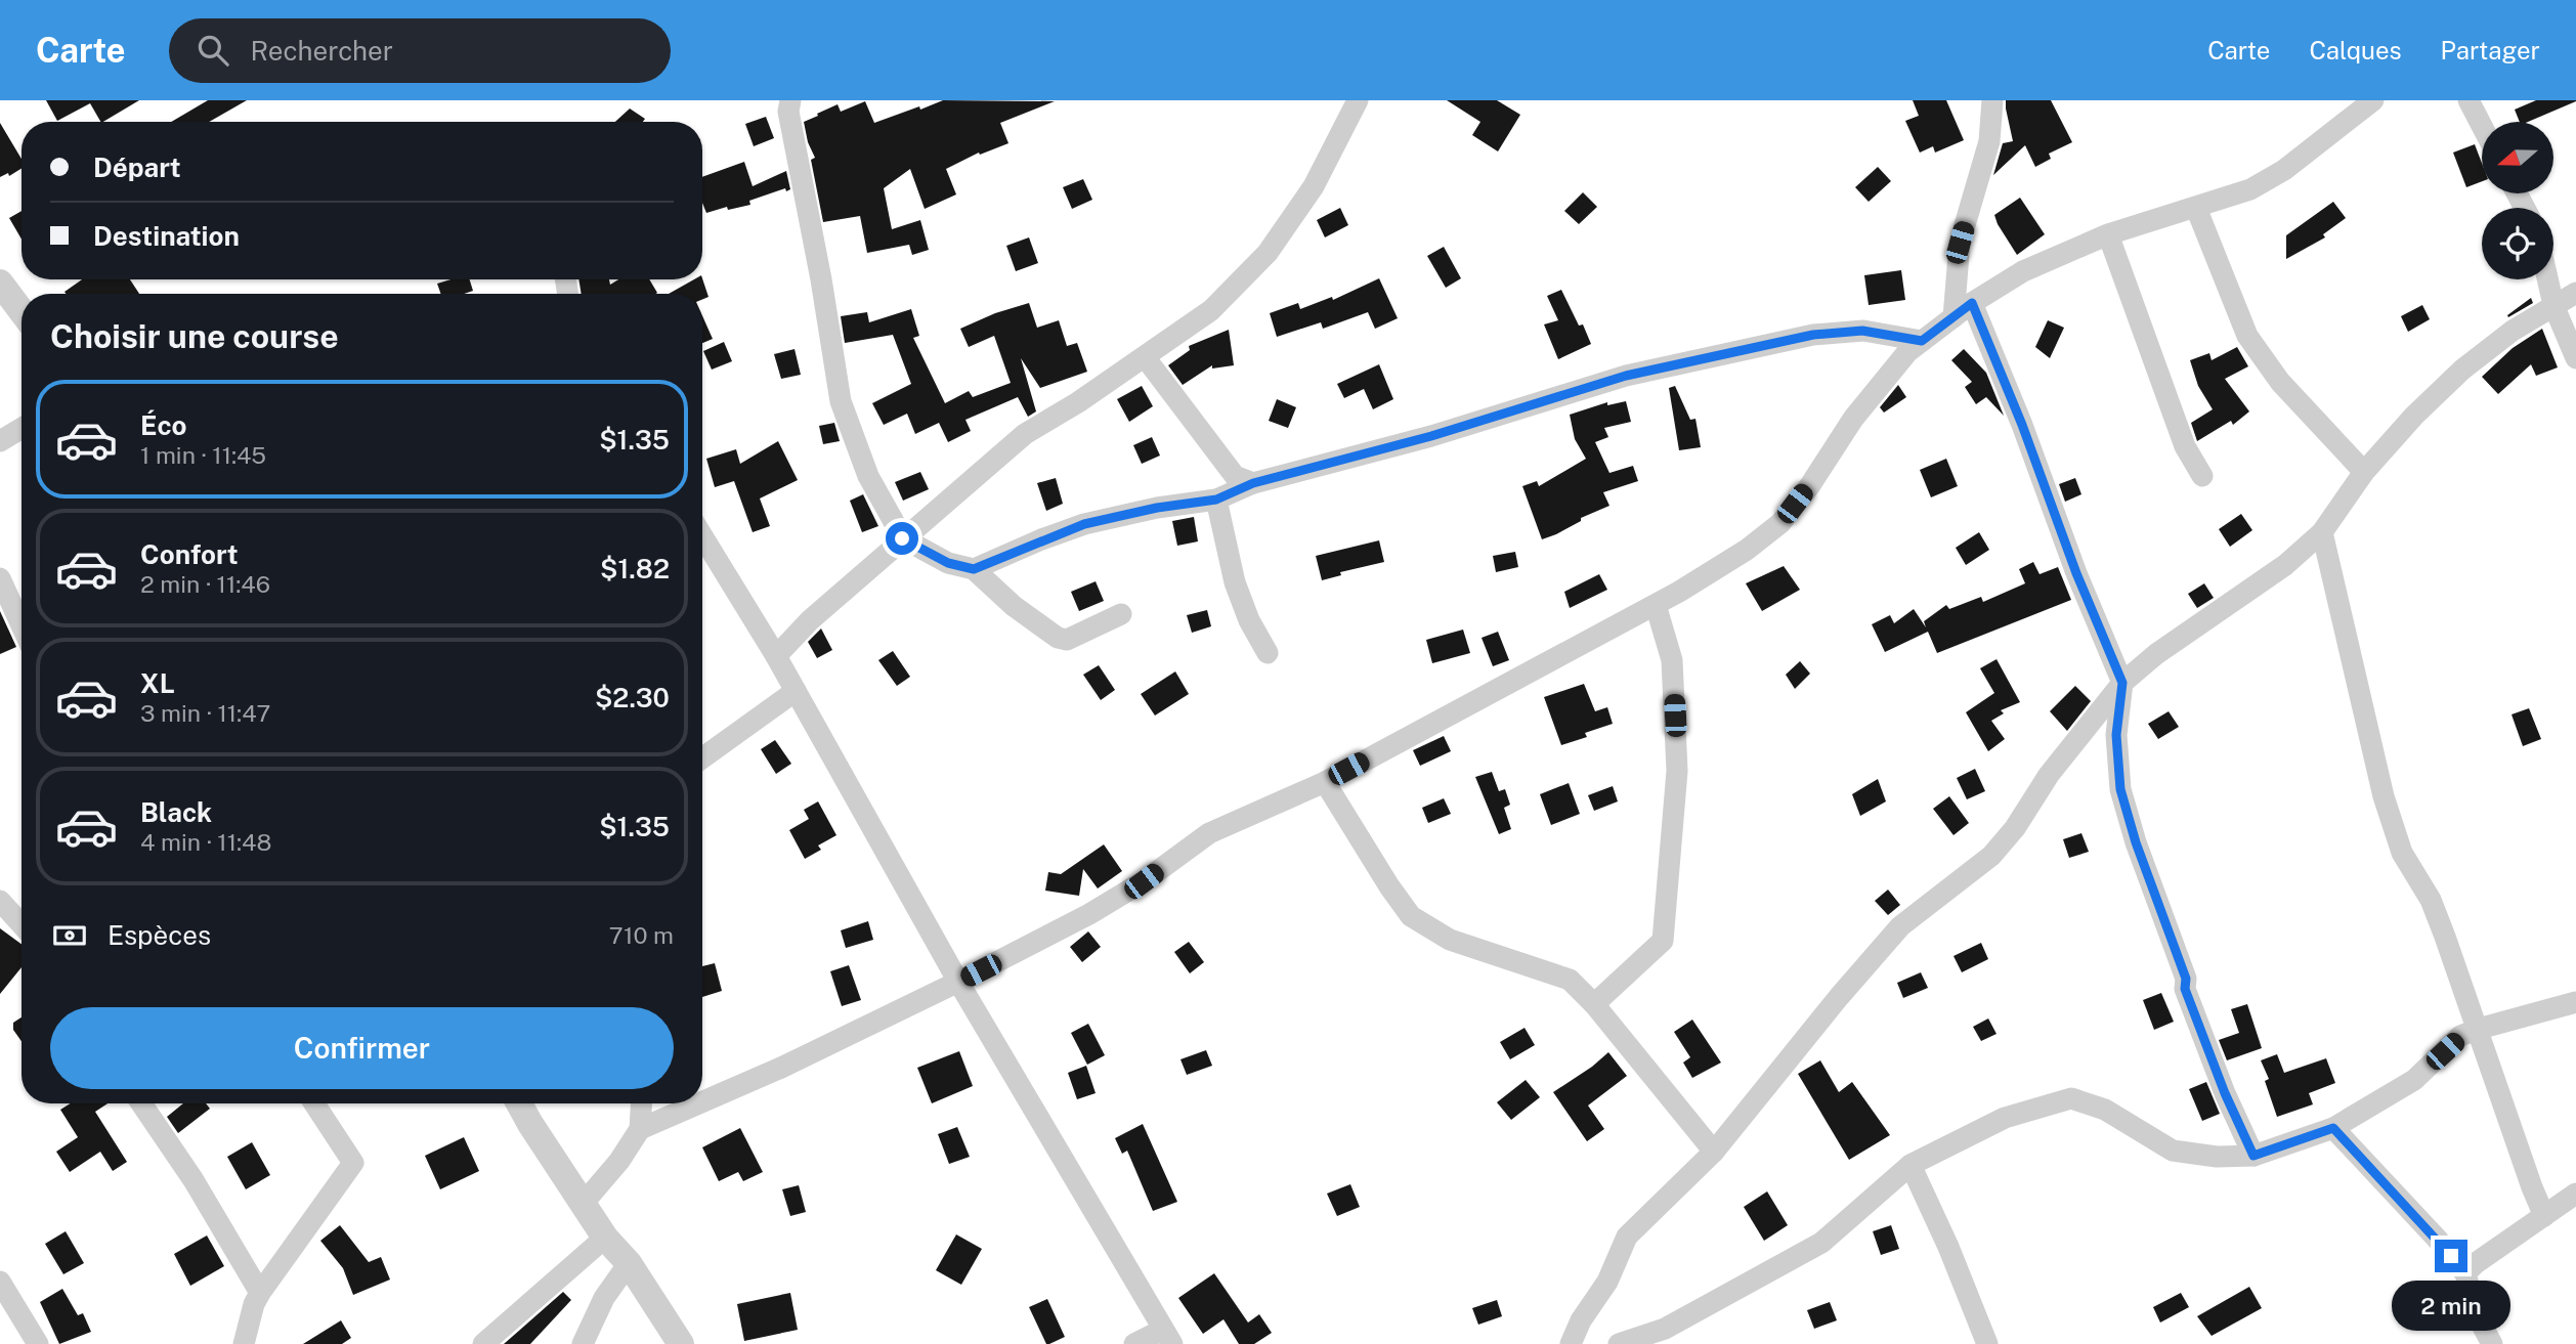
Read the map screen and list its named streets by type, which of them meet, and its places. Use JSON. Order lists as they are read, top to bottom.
{
  "north": "left",
  "page": {
    "header": "Carte",
    "search": "Rechercher",
    "nav": ["Carte", "Calques", "Partager"],
    "banner": ["Départ", "Destination"],
    "heading": "Choisir une course",
    "list": [
      {
        "name": "Éco",
        "note": "1 min · 11:45",
        "value": "$1.35"
      },
      {
        "name": "Confort",
        "note": "2 min · 11:46",
        "value": "$1.82"
      },
      {
        "name": "XL",
        "note": "3 min · 11:47",
        "value": "$2.30"
      },
      {
        "name": "Black",
        "note": "4 min · 11:48",
        "value": "$1.35"
      }
    ],
    "pay": ["Espèces", "710 m"],
    "buttons": "Confirmer",
    "bubble": "2 min"
  }
}
